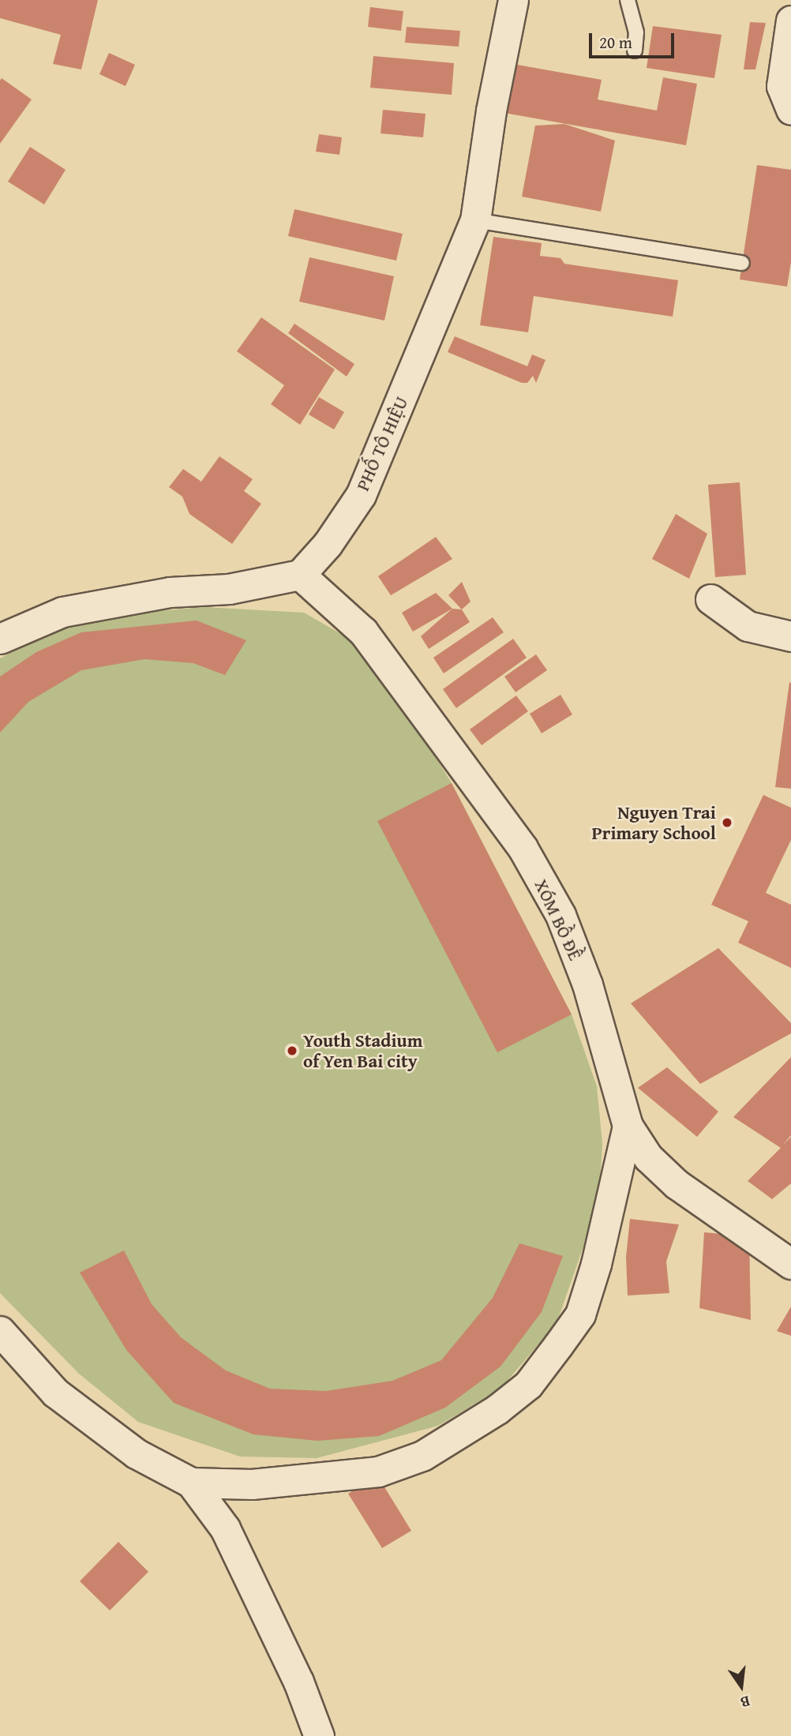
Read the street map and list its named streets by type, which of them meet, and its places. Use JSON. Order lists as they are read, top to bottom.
{
  "streets": {
    "street": ["PHỐ TÔ HIỆU", "XÓM BỒ ĐỀ"]
  },
  "crossings": [
    ["PHỐ TÔ HIỆU", "XÓM BỒ ĐỀ"]
  ],
  "places": ["Nguyen Trai Primary School", "Youth Stadium of Yen Bai city"],
  "scale_bar": "20 m",
  "north": "bottom"
}
